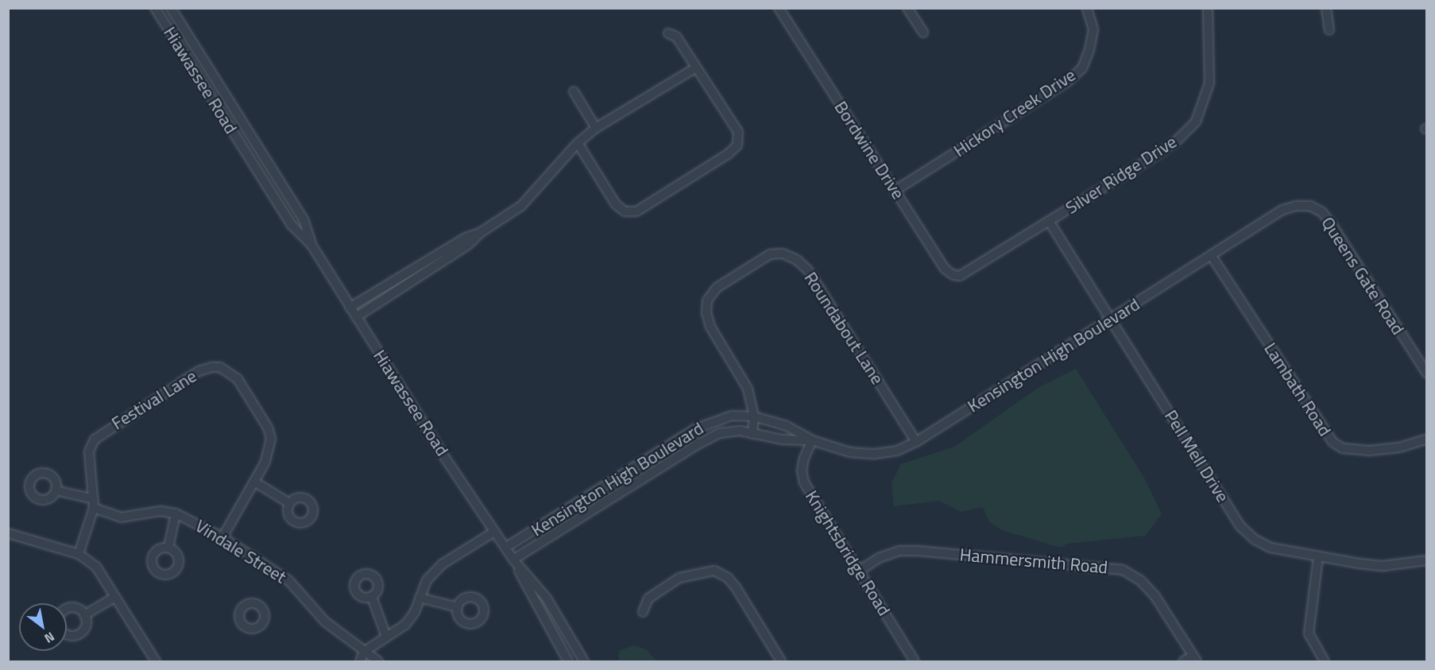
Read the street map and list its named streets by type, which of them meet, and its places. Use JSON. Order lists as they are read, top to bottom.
{
  "streets": {
    "street": [
      "Hiawassee Road",
      "Hickory Creek Drive",
      "Bordwine Drive",
      "Silver Ridge Drive",
      "Queens Gate Road",
      "Roundabout Lane",
      "Kensington High Boulevard",
      "Lambath Road",
      "Festival Lane",
      "Pell Mell Drive",
      "Vindale Street",
      "Knightsbridge Road",
      "Hammersmith Road"
    ]
  },
  "crossings": [
    ["Hiawassee Road", "Kensington High Boulevard"],
    ["Hickory Creek Drive", "Bordwine Drive"],
    ["Bordwine Drive", "Silver Ridge Drive"],
    ["Silver Ridge Drive", "Pell Mell Drive"],
    ["Queens Gate Road", "Kensington High Boulevard"],
    ["Roundabout Lane", "Kensington High Boulevard"],
    ["Kensington High Boulevard", "Lambath Road"],
    ["Kensington High Boulevard", "Pell Mell Drive"],
    ["Kensington High Boulevard", "Knightsbridge Road"],
    ["Festival Lane", "Vindale Street"],
    ["Knightsbridge Road", "Hammersmith Road"]
  ],
  "north": "bottom right"
}
